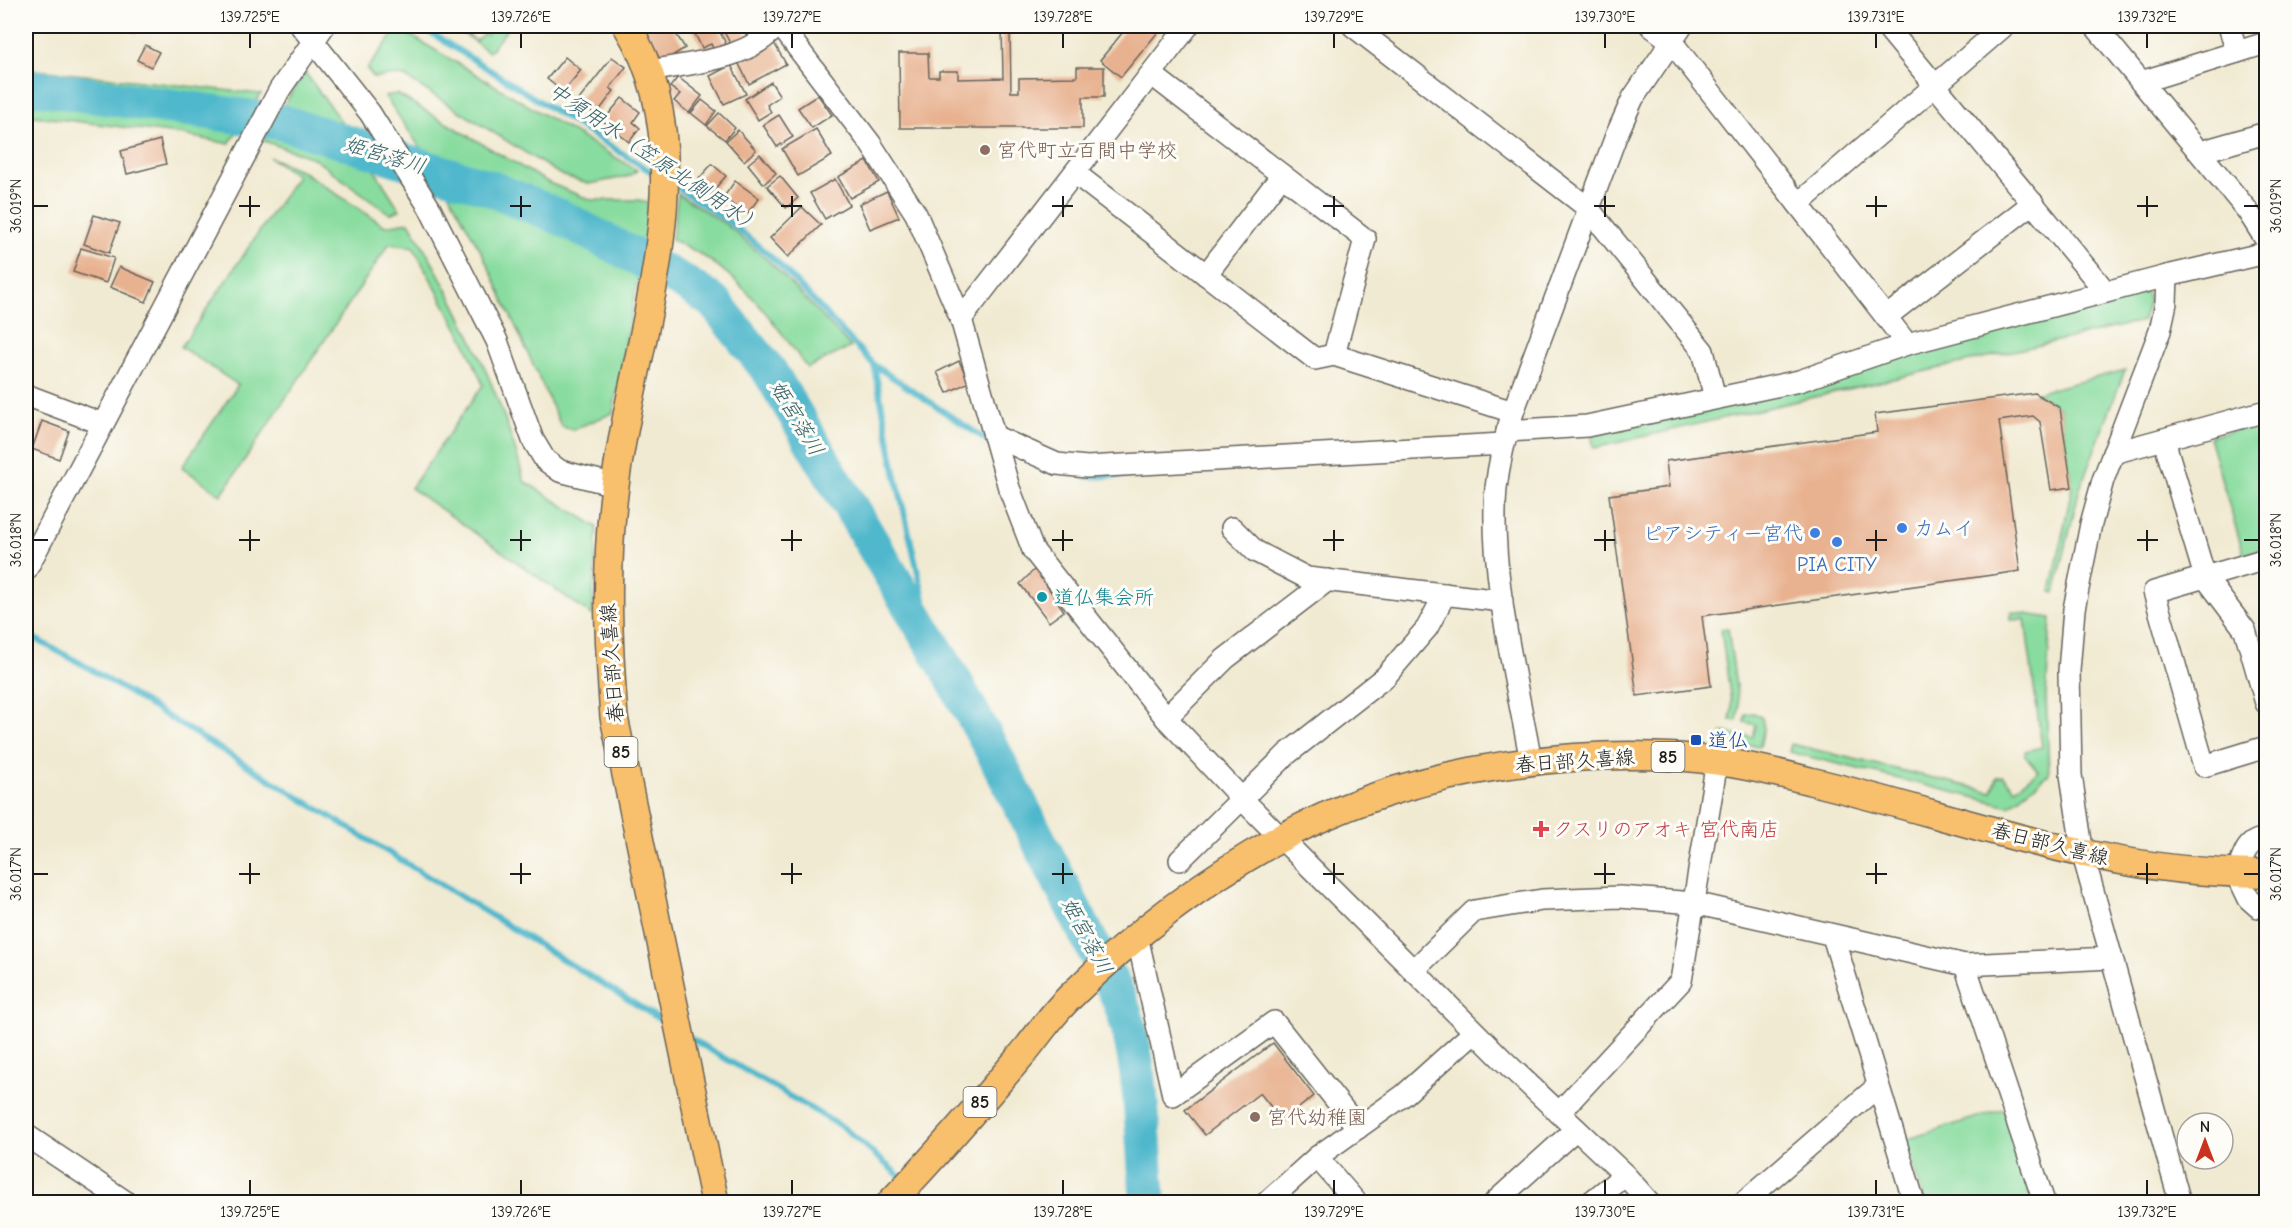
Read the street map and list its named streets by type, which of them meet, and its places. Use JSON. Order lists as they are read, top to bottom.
{
  "streets": {
    "main road": ["春日部久喜線", "85"]
  },
  "crossings": [
    ["春日部久喜線", "85"]
  ],
  "water": ["姫宮落川", "中須用水（笠原北側用水）"],
  "places": {
    "other": [
      "宮代町立百間中学校",
      "カムイ",
      "ピアシティー宮代",
      "PIA CITY",
      "道仏集会所",
      "宮代幼稚園"
    ],
    "transit": ["道仏"],
    "health": ["クスリのアオキ 宮代南店"]
  },
  "north": "top",
  "coordinates": [
    "139.725°E",
    "139.726°E",
    "139.727°E",
    "139.728°E",
    "139.729°E",
    "139.730°E",
    "139.731°E",
    "139.732°E",
    "36.019°N",
    "36.018°N",
    "36.017°N"
  ]
}
